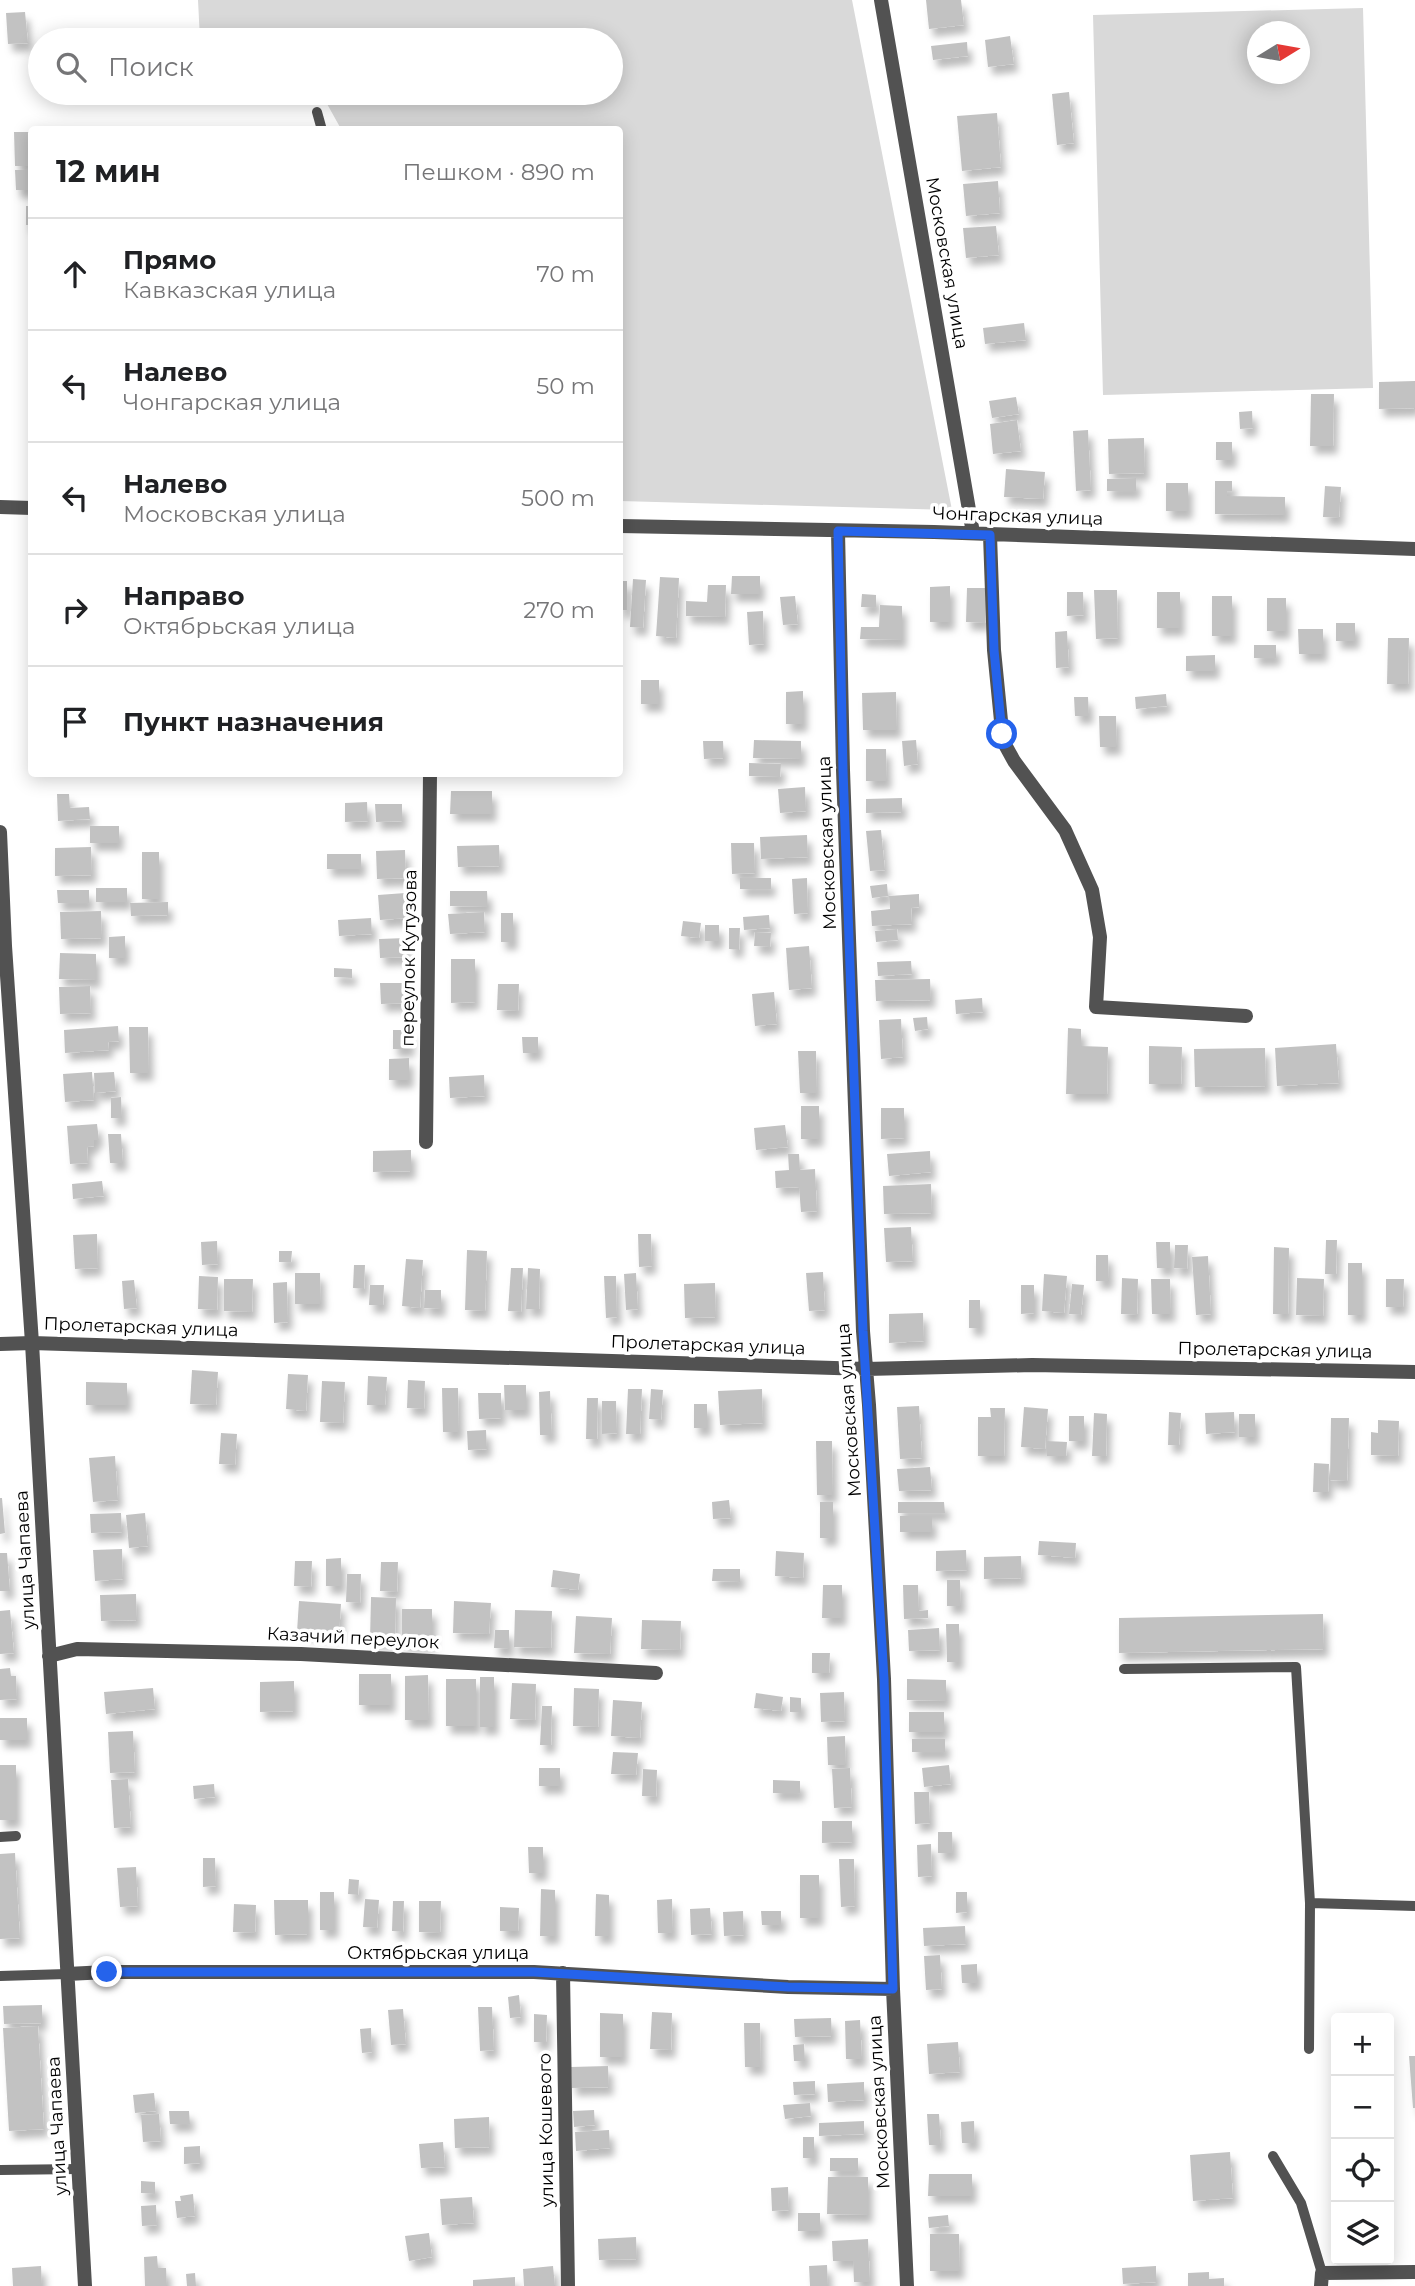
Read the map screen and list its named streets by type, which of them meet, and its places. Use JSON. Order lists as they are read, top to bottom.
{
  "streets": {
    "street": [
      "Московская улица",
      "Чонгарская улица",
      "переулок Кутузова",
      "Пролетарская улица",
      "улица Чапаева",
      "Казачий переулок",
      "Октябрьская улица",
      "улица Кошевого"
    ]
  },
  "crossings": [
    ["Московская улица", "Чонгарская улица"],
    ["Московская улица", "Пролетарская улица"],
    ["Московская улица", "Октябрьская улица"],
    ["Пролетарская улица", "улица Чапаева"],
    ["улица Чапаева", "Казачий переулок"],
    ["улица Чапаева", "Октябрьская улица"],
    ["Октябрьская улица", "улица Кошевого"]
  ],
  "north": "right",
  "page": {
    "search": "Поиск",
    "heading": ["12 мин", "Пешком · 890 m"],
    "list": [
      ["Прямо", "Кавказская улица", "70 m"],
      ["Налево", "Чонгарская улица", "50 m"],
      ["Налево", "Московская улица", "500 m"],
      ["Направо", "Октябрьская улица", "270 m"],
      "Пункт назначения"
    ],
    "map_buttons": ["+", "−"]
  }
}
